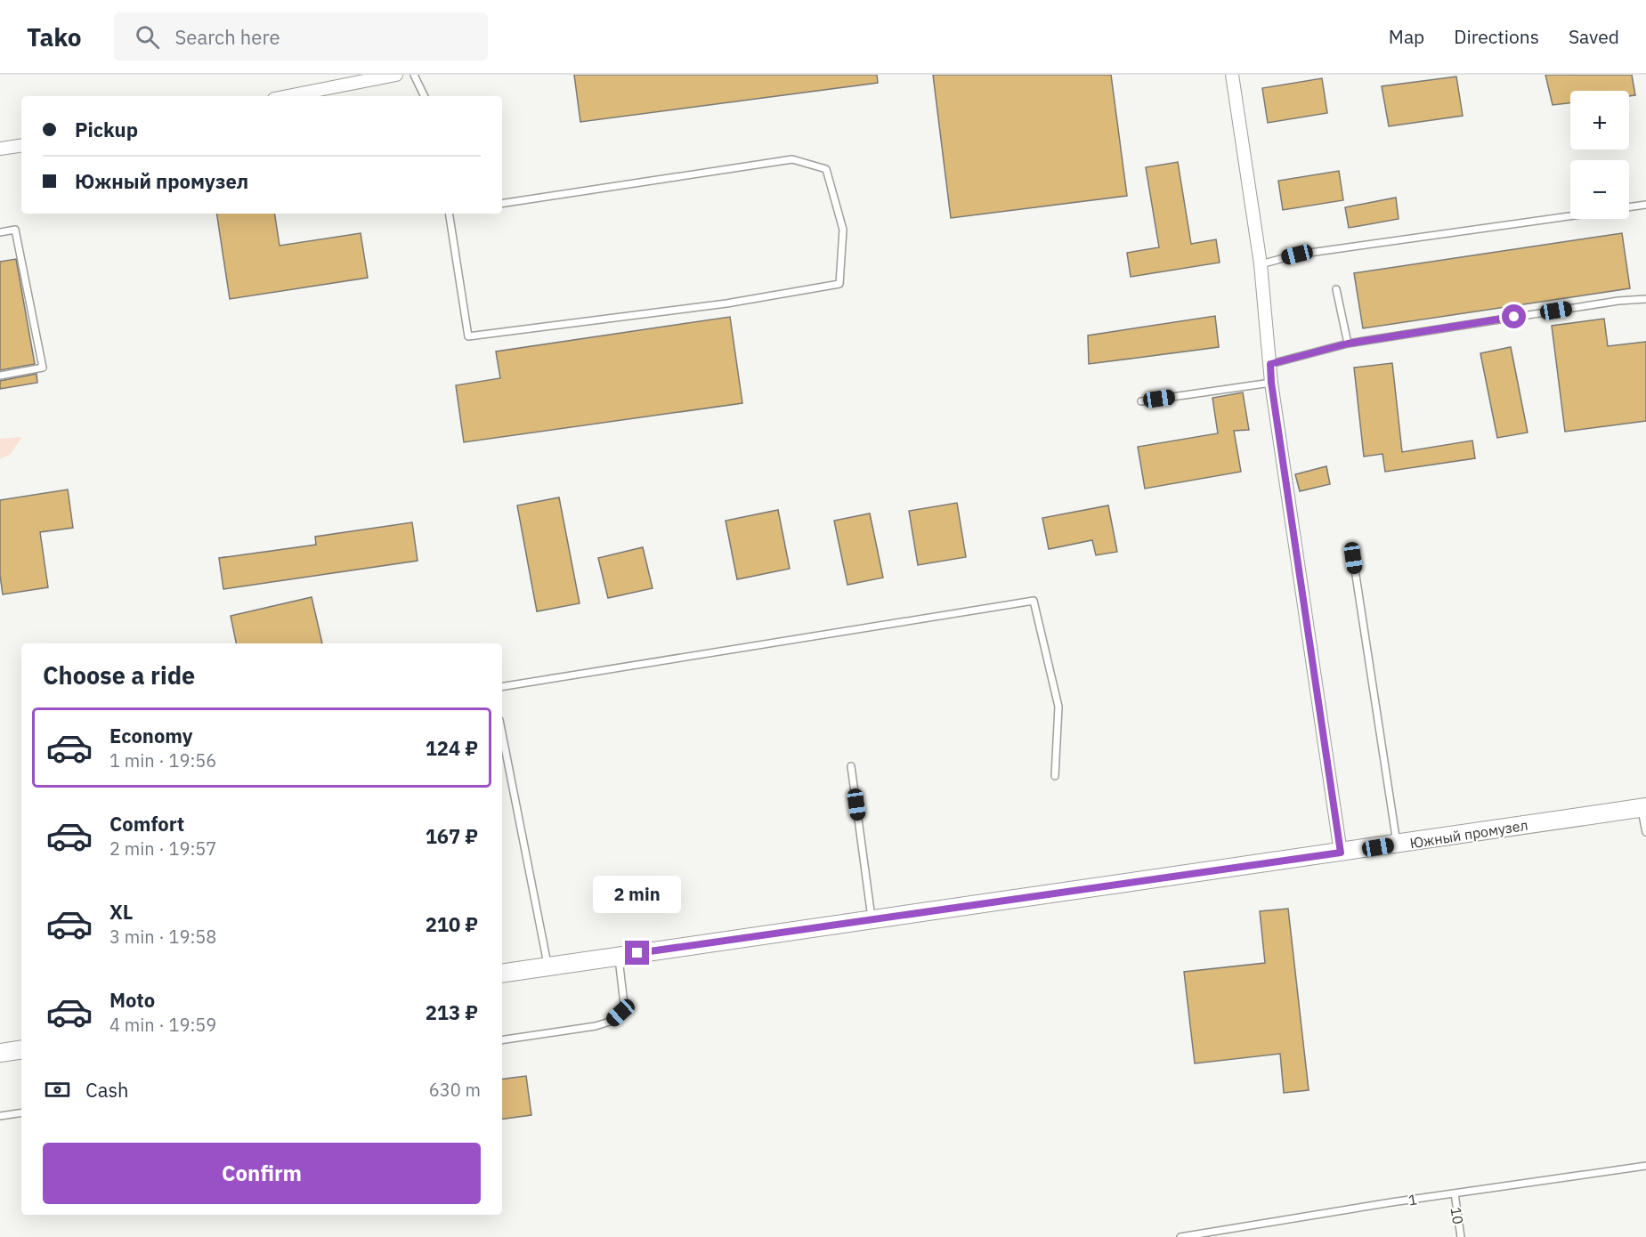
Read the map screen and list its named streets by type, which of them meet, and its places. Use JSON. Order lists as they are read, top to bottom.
{
  "streets": {
    "street": ["Южный промузел"],
    "lane": ["1", "10"]
  },
  "crossings": [
    ["1", "10"]
  ],
  "page": {
    "header": "Tako",
    "search": "Search here",
    "nav": ["Map", "Directions", "Saved"],
    "map_buttons": ["+", "−"],
    "banner": ["Pickup", "Южный промузел"],
    "heading": "Choose a ride",
    "list": [
      {
        "name": "Economy",
        "note": "1 min · 19:56",
        "value": "124 ₽"
      },
      {
        "name": "Comfort",
        "note": "2 min · 19:57",
        "value": "167 ₽"
      },
      {
        "name": "XL",
        "note": "3 min · 19:58",
        "value": "210 ₽"
      },
      {
        "name": "Moto",
        "note": "4 min · 19:59",
        "value": "213 ₽"
      }
    ],
    "bubble": "2 min",
    "pay": ["Cash", "630 m"],
    "buttons": "Confirm"
  }
}
